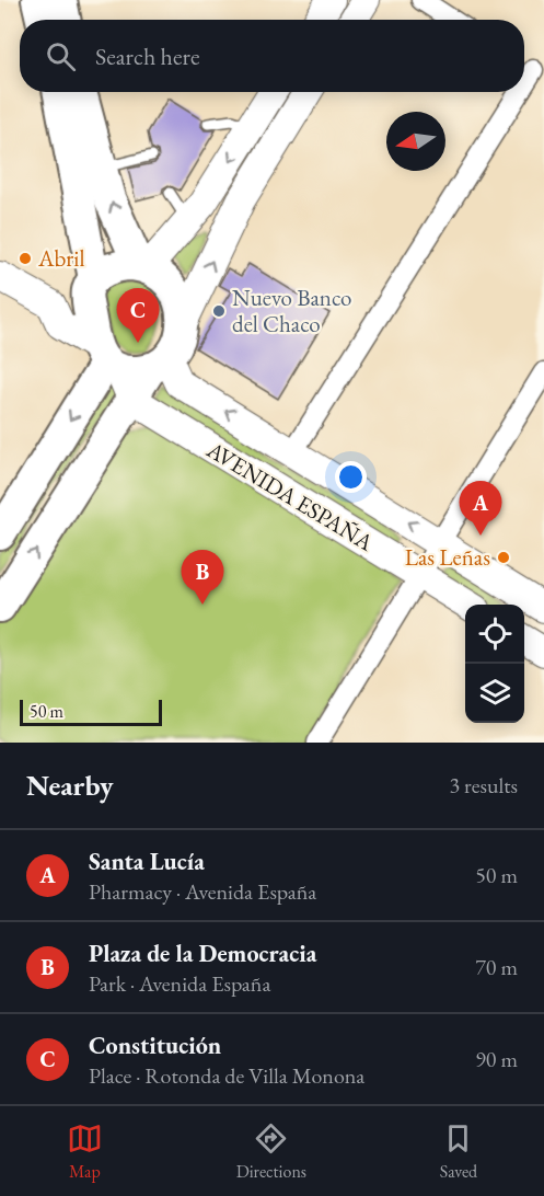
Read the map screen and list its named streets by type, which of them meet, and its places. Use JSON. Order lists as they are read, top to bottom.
{
  "streets": {
    "main road": ["AVENIDA ESPAÑA"]
  },
  "places": ["Abril", "Nuevo Banco del Chaco", "Las Leñas"],
  "scale_bar": "50 m",
  "north": "left",
  "page": {
    "search": "Search here",
    "pins": ["C", "A", "B"],
    "scale": "50 m",
    "heading": ["Nearby", "3 results"],
    "list": [
      {
        "mark": "A",
        "name": "Santa Lucía",
        "note": "Pharmacy · Avenida España",
        "value": "50 m"
      },
      {
        "mark": "B",
        "name": "Plaza de la Democracia",
        "note": "Park · Avenida España",
        "value": "70 m"
      },
      {
        "mark": "C",
        "name": "Constitución",
        "note": "Place · Rotonda de Villa Monona",
        "value": "90 m"
      }
    ],
    "nav": ["Map", "Directions", "Saved"]
  }
}
